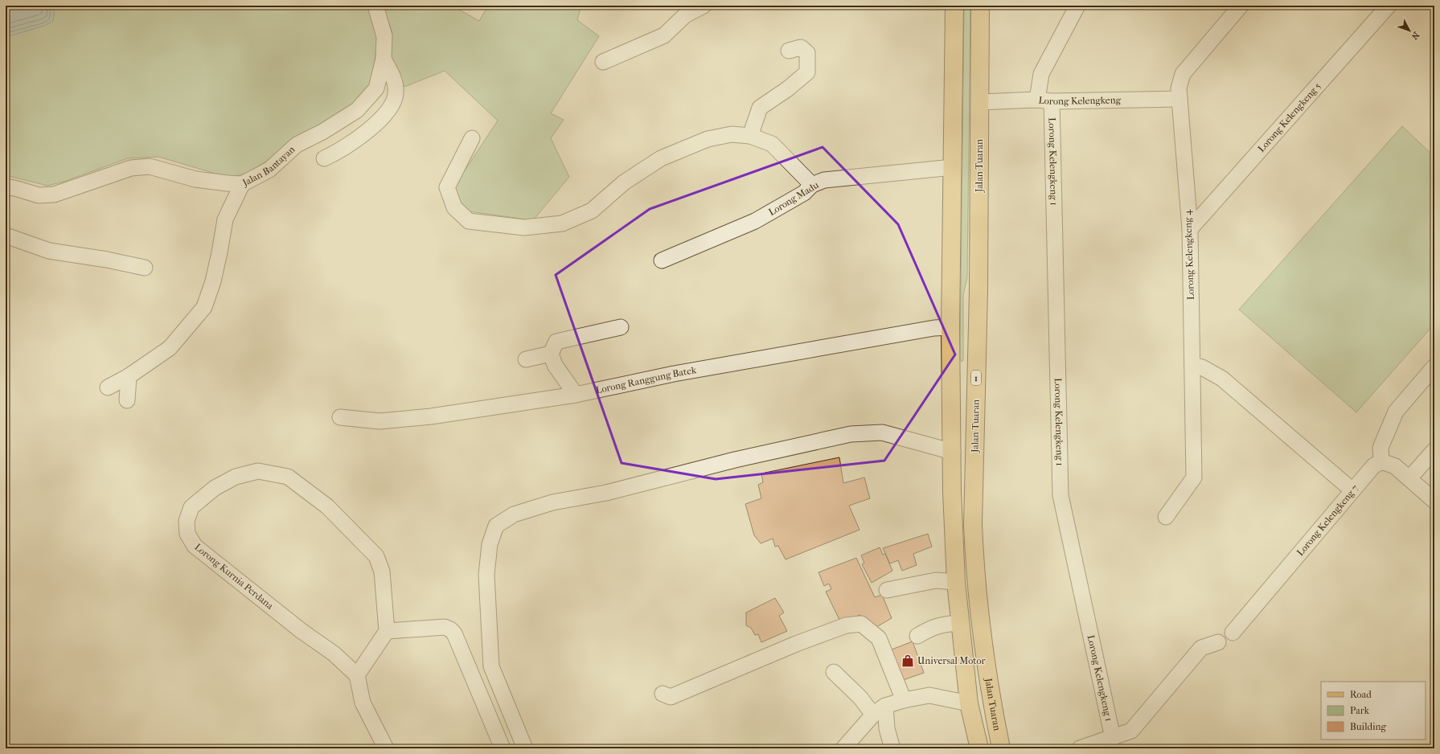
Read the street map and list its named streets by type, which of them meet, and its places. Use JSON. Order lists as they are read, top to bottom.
{
  "streets": {
    "main road": ["Jalan Tuaran", "1"],
    "street": [
      "Lorong Kelengkeng",
      "Lorong Kelengkeng 5",
      "Lorong Kelengkeng 1",
      "Jalan Bantayan",
      "Lorong Madu",
      "Lorong Kelengkeng 4",
      "Lorong Ranggung Batek",
      "Lorong Kelengkeng 7",
      "Lorong Kurnia Perdana"
    ]
  },
  "crossings": [
    ["Lorong Kelengkeng", "Lorong Kelengkeng 1"],
    ["Lorong Kelengkeng", "Jalan Tuaran"],
    ["Lorong Kelengkeng", "Lorong Kelengkeng 4"],
    ["Lorong Kelengkeng 5", "Lorong Kelengkeng 4"]
  ],
  "places": {
    "shop": ["Universal Motor"]
  },
  "legend": ["Road", "Park", "Building"],
  "north": "bottom right"
}
